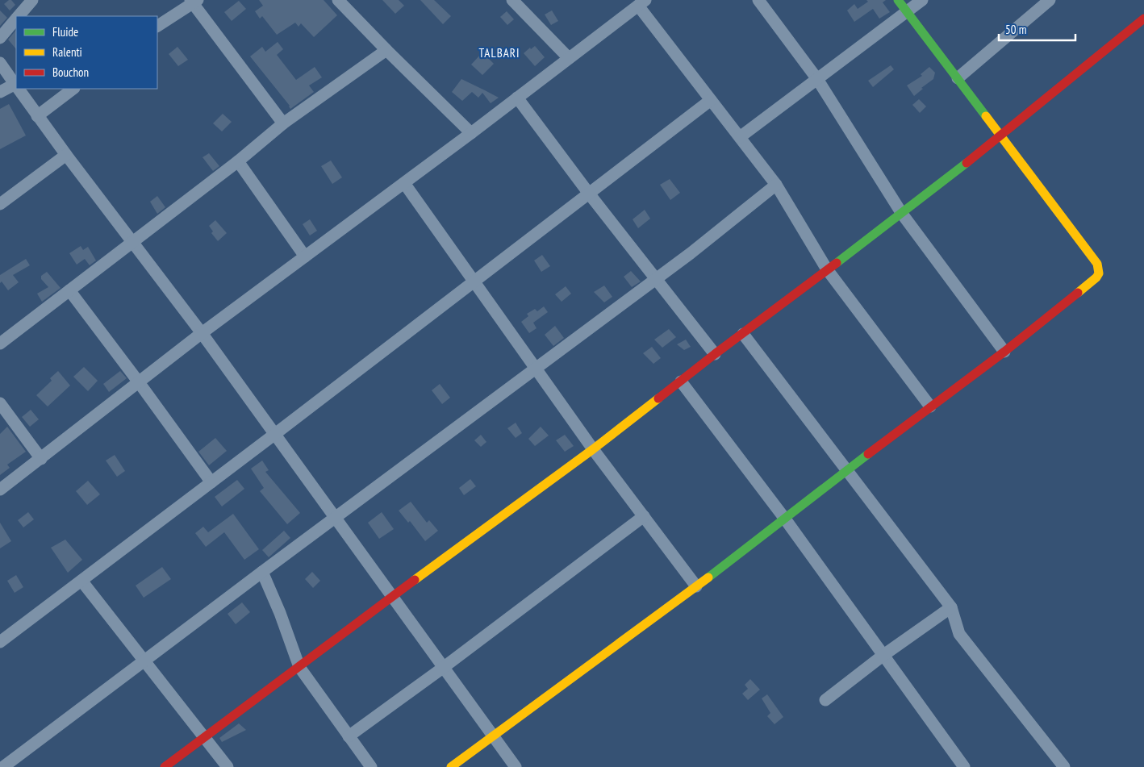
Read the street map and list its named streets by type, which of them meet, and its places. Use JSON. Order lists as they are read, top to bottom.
{
  "districts": ["TALBARI"],
  "legend": ["Fluide", "Ralenti", "Bouchon"],
  "scale_bar": "50 m"
}
